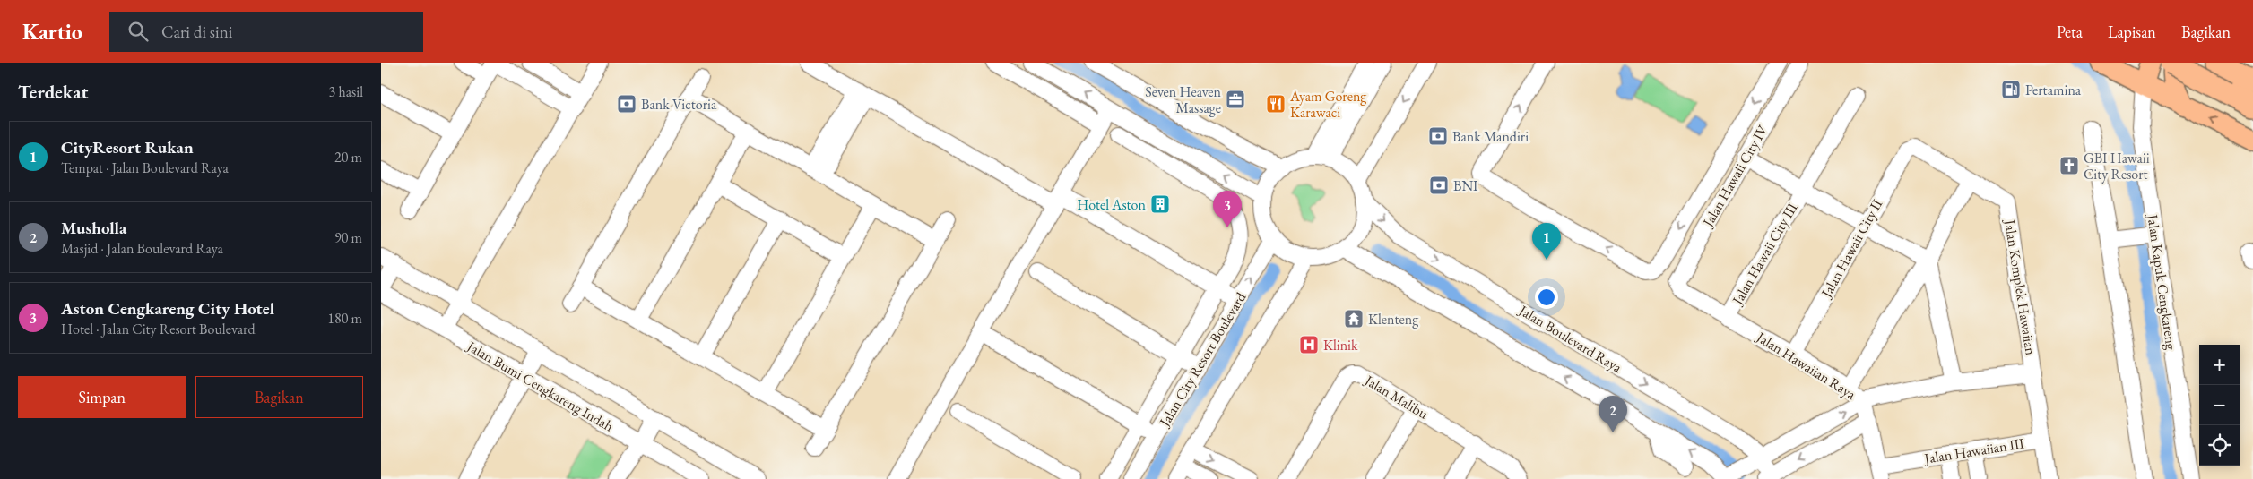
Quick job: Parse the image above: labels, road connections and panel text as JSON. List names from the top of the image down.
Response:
{
  "streets": {
    "street": [
      "Jalan Hawaii City IV",
      "Jalan Hawaii City II",
      "Jalan Hawaii City III",
      "Jalan Kapuk Cengkareng",
      "Jalan Komplek Hawaiian",
      "Jalan Boulevard Raya",
      "Jalan City Resort Boulevard",
      "Jalan Hawaiian Raya",
      "Jalan Bumi Cengkareng Indah",
      "Jalan Malibu",
      "Jalan Hawaiian III"
    ]
  },
  "crossings": [
    ["Jalan Hawaii City IV", "Jalan Hawaiian Raya"],
    ["Jalan Hawaii City II", "Jalan Komplek Hawaiian"],
    ["Jalan Hawaii City II", "Jalan Hawaiian Raya"],
    ["Jalan Hawaii City III", "Jalan Hawaiian Raya"],
    ["Jalan Komplek Hawaiian", "Jalan Hawaiian III"],
    ["Jalan Boulevard Raya", "Jalan City Resort Boulevard"],
    ["Jalan Hawaiian Raya", "Jalan Hawaiian III"]
  ],
  "places": {
    "fuel station": ["Pertamina"],
    "office": ["Seven Heaven Massage"],
    "bank": ["Bank Victoria", "Bank Mandiri", "BNI"],
    "restaurant": ["Ayam Goreng Karawaci"],
    "church": ["GBI Hawaii City Resort"],
    "building": ["Hotel Aston"],
    "temple": ["Klenteng"],
    "hospital": ["Klinik"]
  },
  "page": {
    "header": "Kartio",
    "search": "Cari di sini",
    "nav": ["Peta", "Lapisan", "Bagikan"],
    "heading": ["Terdekat", "3 hasil"],
    "list": [
      {
        "mark": "1",
        "name": "CityResort Rukan",
        "note": "Tempat · Jalan Boulevard Raya",
        "value": "20 m"
      },
      {
        "mark": "2",
        "name": "Musholla",
        "note": "Masjid · Jalan Boulevard Raya",
        "value": "90 m"
      },
      {
        "mark": "3",
        "name": "Aston Cengkareng City Hotel",
        "note": "Hotel · Jalan City Resort Boulevard",
        "value": "180 m"
      }
    ],
    "pins": ["3", "1", "2"],
    "map_buttons": ["+", "−"],
    "buttons": ["Simpan", "Bagikan"]
  }
}
